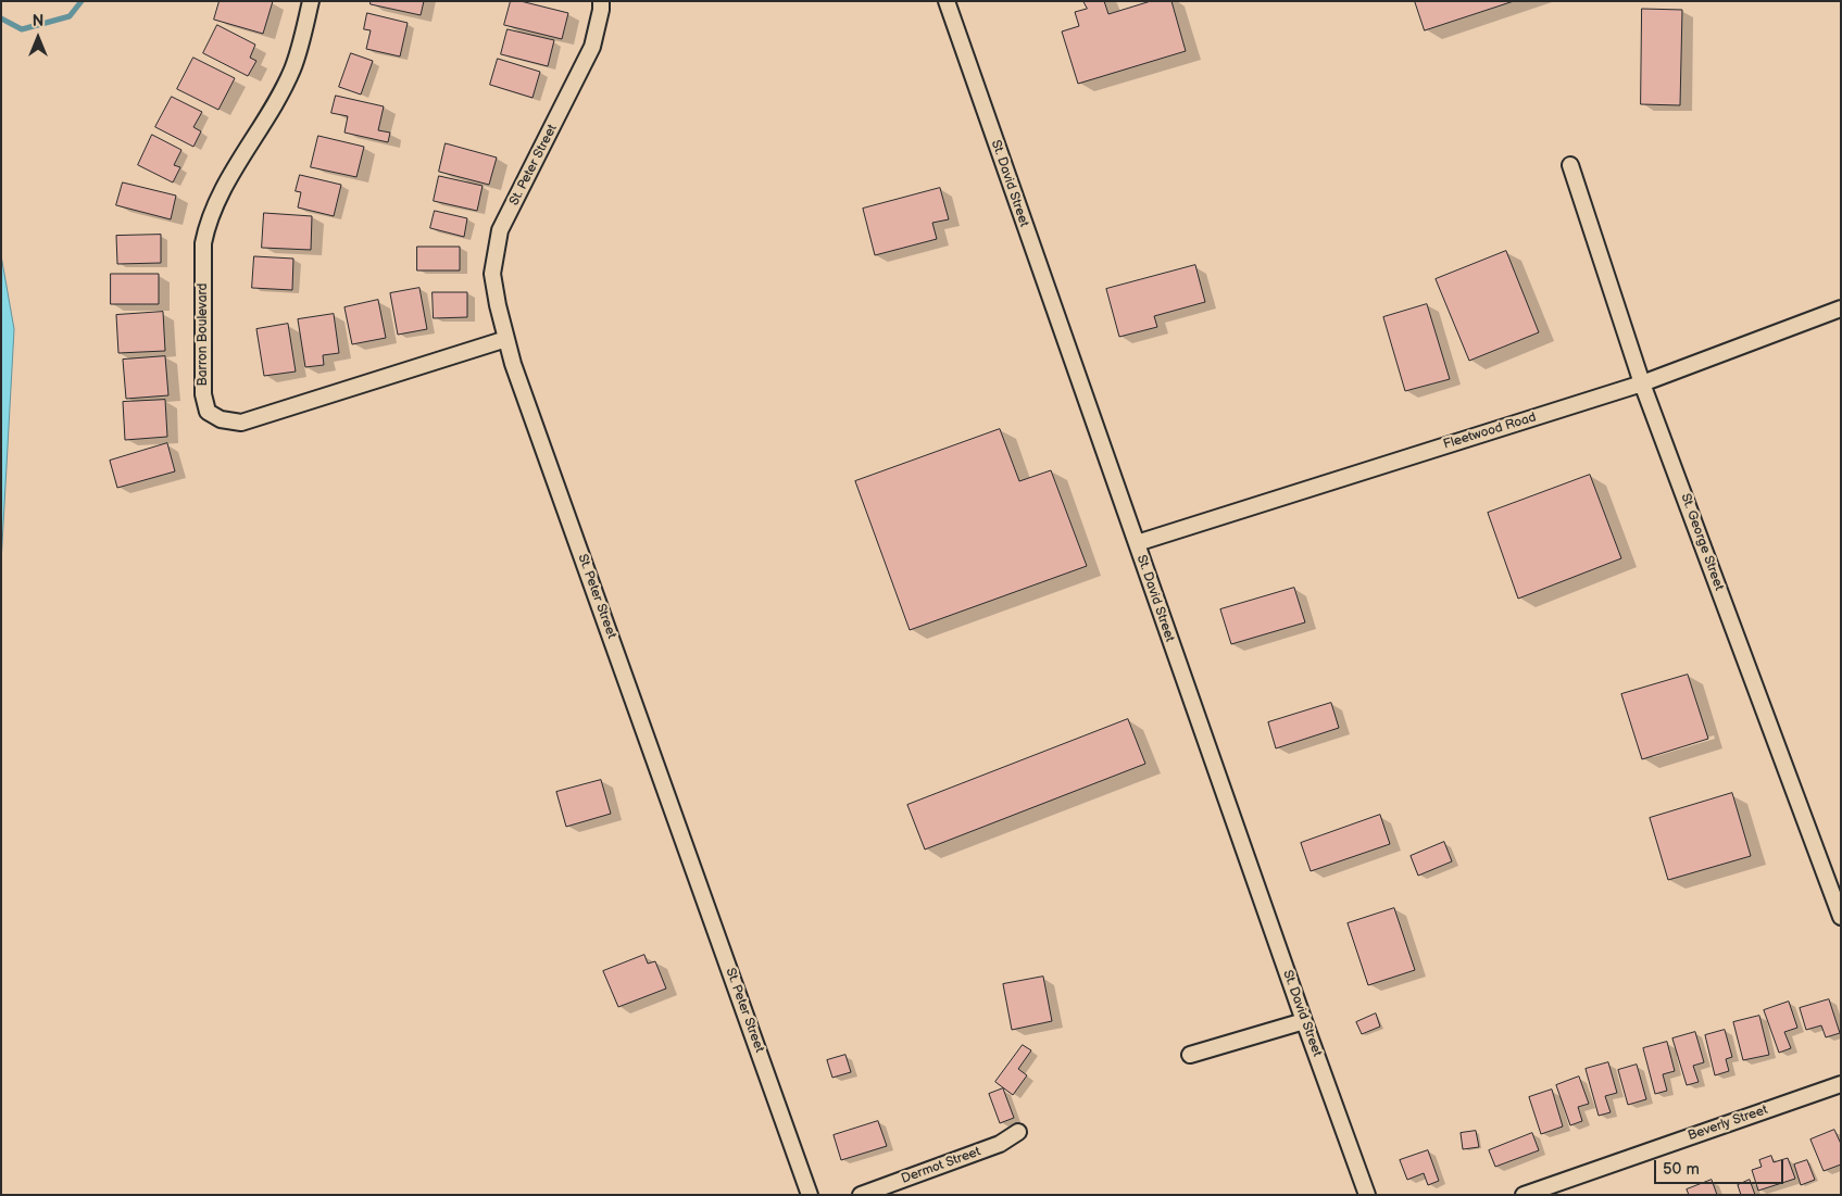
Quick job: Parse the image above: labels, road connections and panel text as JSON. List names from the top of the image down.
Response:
{
  "streets": {
    "street": [
      "St. Peter Street",
      "St. David Street",
      "Barron Boulevard",
      "Fleetwood Road",
      "St. George Street",
      "Beverly Street",
      "Dermot Street"
    ]
  },
  "crossings": [
    ["St. Peter Street", "Barron Boulevard"],
    ["St. David Street", "Fleetwood Road"],
    ["Fleetwood Road", "St. George Street"]
  ],
  "scale_bar": "50 m",
  "north": "top"
}
